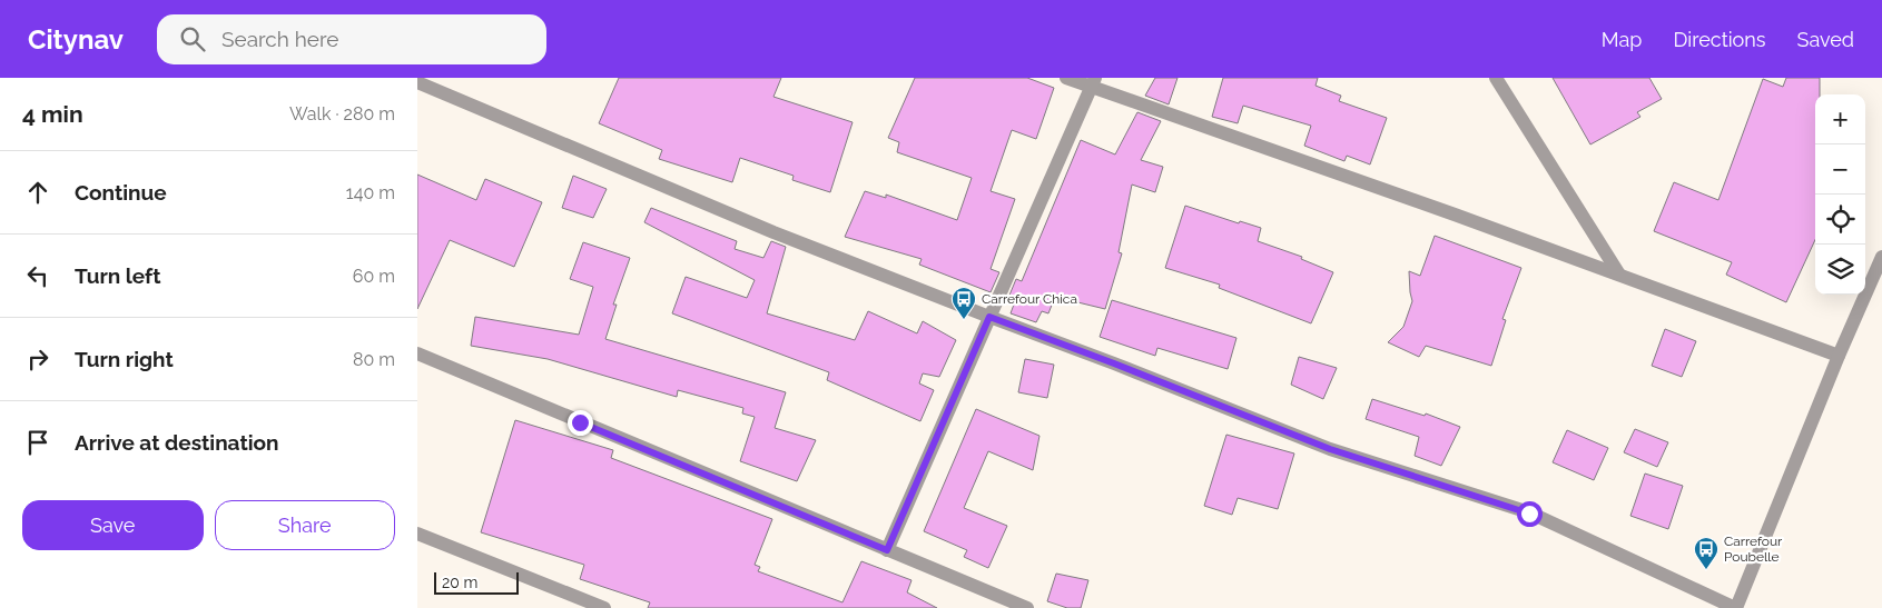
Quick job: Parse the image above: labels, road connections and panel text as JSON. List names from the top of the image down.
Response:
{
  "places": {
    "bus stop": ["Carrefour Chica", "Carrefour Poubelle"]
  },
  "scale_bar": "20 m",
  "page": {
    "header": "Citynav",
    "search": "Search here",
    "nav": ["Map", "Directions", "Saved"],
    "heading": ["4 min", "Walk · 280 m"],
    "map_buttons": ["+", "−"],
    "list": [
      ["Continue", "140 m"],
      ["Turn left", "60 m"],
      ["Turn right", "80 m"],
      "Arrive at destination"
    ],
    "buttons": ["Save", "Share"],
    "scale": "20 m"
  }
}
